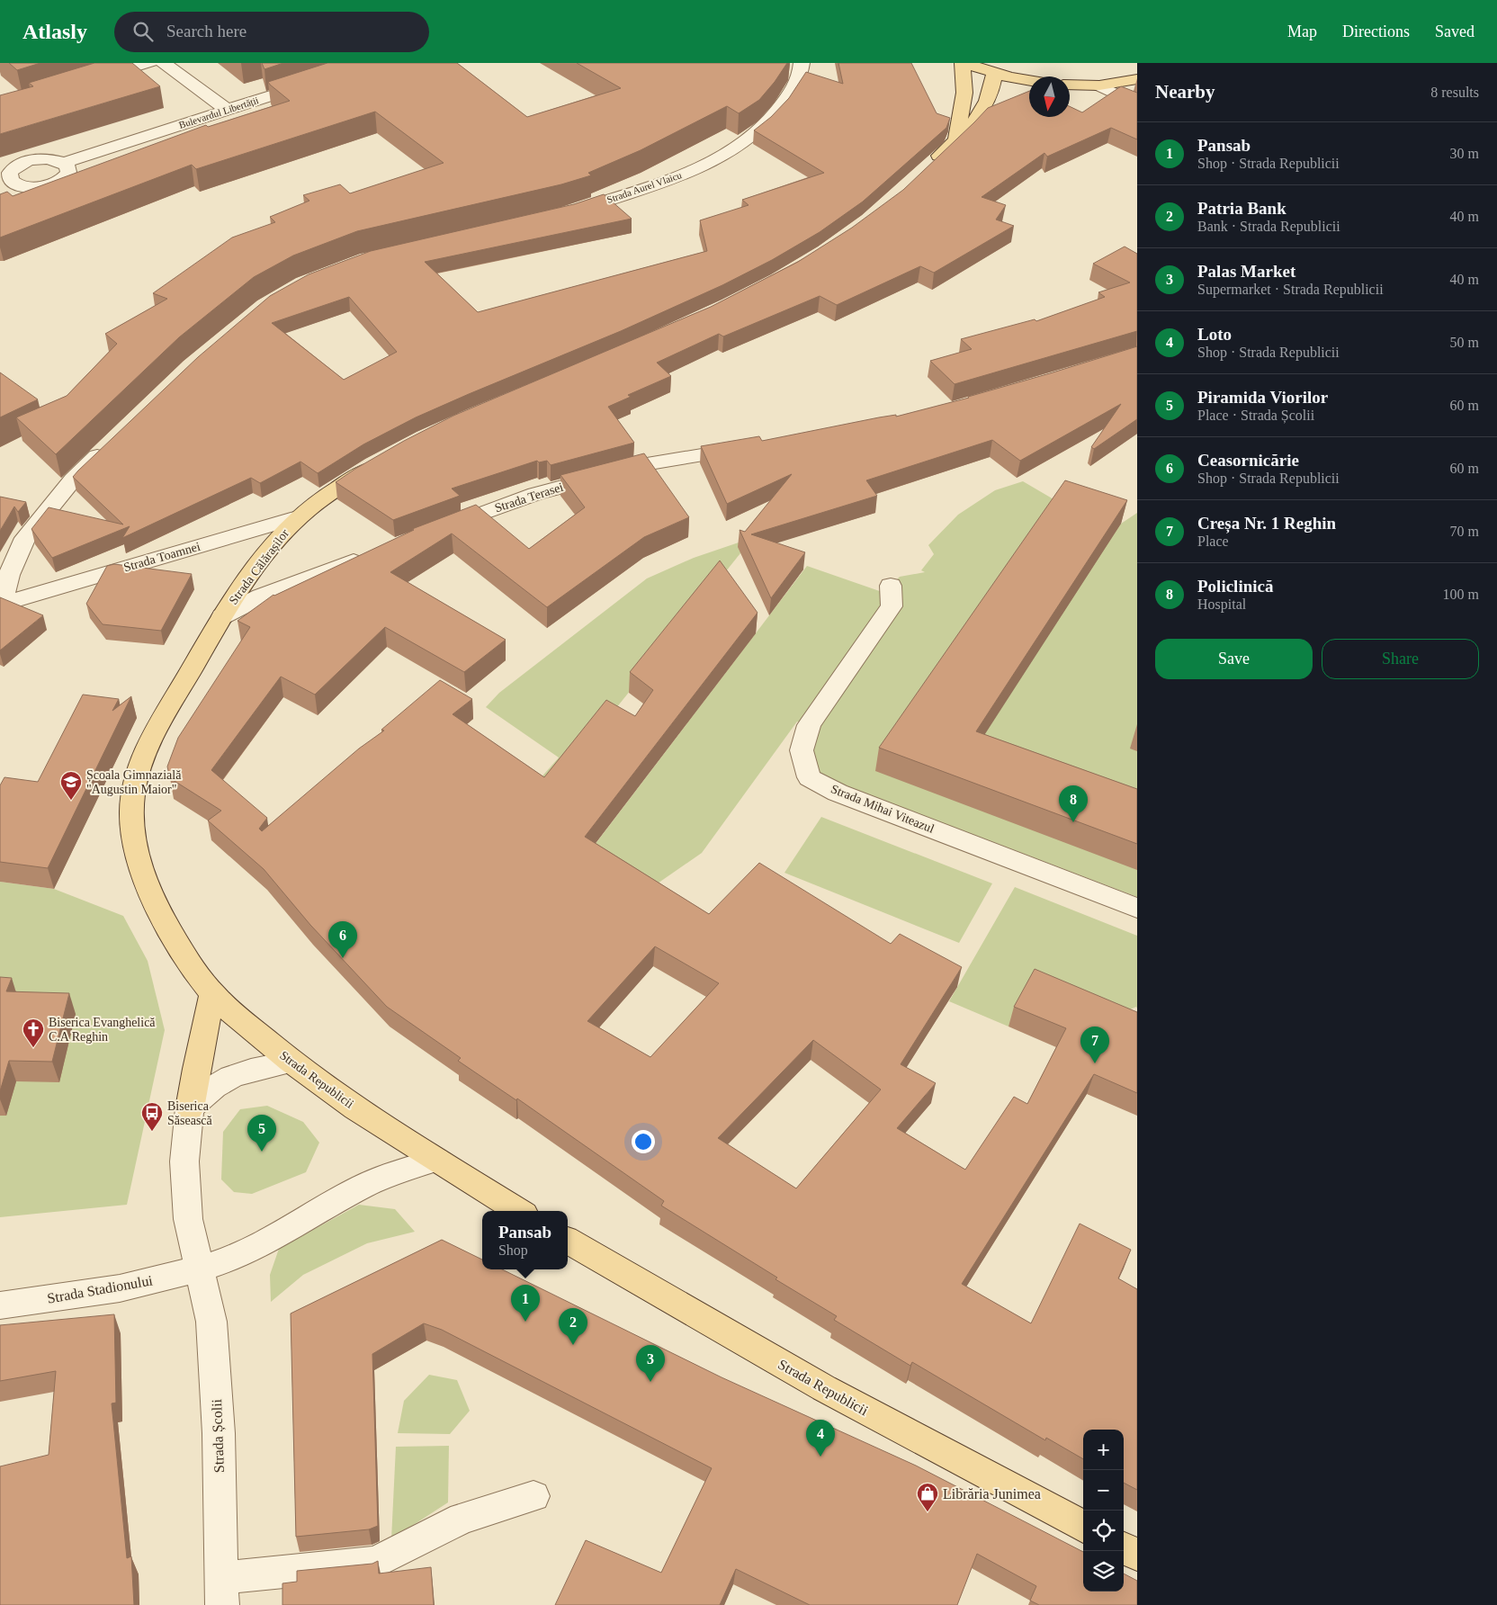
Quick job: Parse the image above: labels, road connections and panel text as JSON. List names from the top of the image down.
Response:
{
  "streets": {
    "main road": ["Strada Călărașilor", "Strada Republicii"],
    "street": [
      "Bulevardul Libertății",
      "Strada Aurel Vlaicu",
      "Strada Terasei",
      "Strada Toamnei",
      "Strada Mihai Viteazul",
      "Strada Stadionului",
      "Strada Școlii"
    ]
  },
  "crossings": [
    ["Strada Toamnei", "Strada Călărașilor"],
    ["Strada Călărașilor", "Strada Republicii"],
    ["Strada Stadionului", "Strada Școlii"]
  ],
  "places": {
    "school or university": ["Școala Gimnazială \"Augustin Maior\""],
    "church": ["Biserica Evanghelică C.A Reghin"],
    "bus stop": ["Biserica Săsească"],
    "shop": ["Librăria Junimea"]
  },
  "north": "bottom",
  "page": {
    "header": "Atlasly",
    "search": "Search here",
    "nav": ["Map", "Directions", "Saved"],
    "heading": ["Nearby", "8 results"],
    "list": [
      {
        "mark": "1",
        "name": "Pansab",
        "note": "Shop · Strada Republicii",
        "value": "30 m"
      },
      {
        "mark": "2",
        "name": "Patria Bank",
        "note": "Bank · Strada Republicii",
        "value": "40 m"
      },
      {
        "mark": "3",
        "name": "Palas Market",
        "note": "Supermarket · Strada Republicii",
        "value": "40 m"
      },
      {
        "mark": "4",
        "name": "Loto",
        "note": "Shop · Strada Republicii",
        "value": "50 m"
      },
      {
        "mark": "5",
        "name": "Piramida Viorilor",
        "note": "Place · Strada Școlii",
        "value": "60 m"
      },
      {
        "mark": "6",
        "name": "Ceasornicărie",
        "note": "Shop · Strada Republicii",
        "value": "60 m"
      },
      {
        "mark": "7",
        "name": "Creșa Nr. 1 Reghin",
        "note": "Place",
        "value": "70 m"
      },
      {
        "mark": "8",
        "name": "Policlinică",
        "note": "Hospital",
        "value": "100 m"
      }
    ],
    "buttons": ["Save", "Share"],
    "pins": [
      "8",
      "6",
      "7",
      "5",
      "1",
      "2",
      "3",
      "4"
    ],
    "popup": ["Pansab", "Shop"],
    "map_buttons": ["+", "−"]
  }
}
